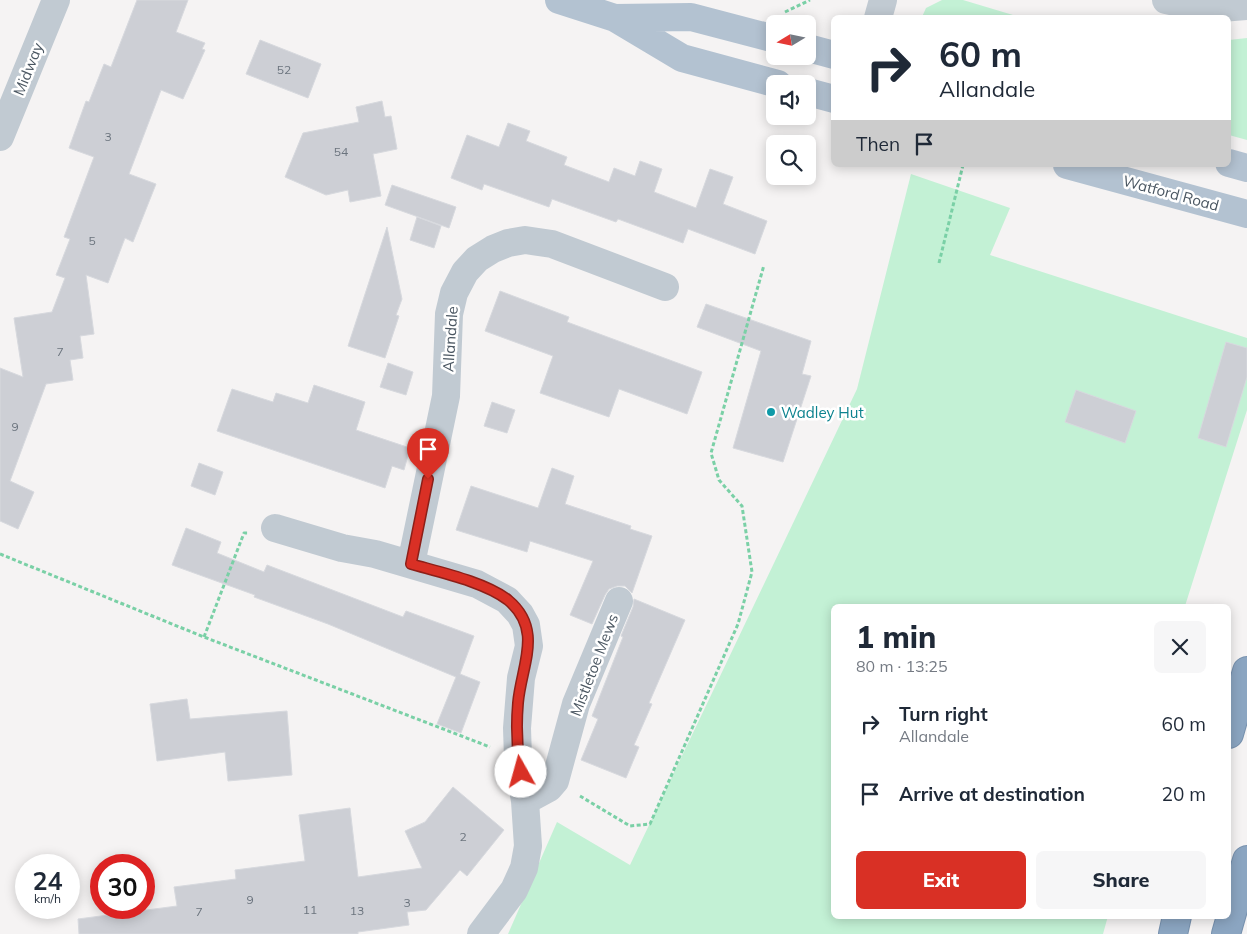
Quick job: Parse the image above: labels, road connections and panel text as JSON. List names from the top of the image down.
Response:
{
  "streets": {
    "main road": ["Watford Road"],
    "street": ["Midway", "Allandale", "Mistletoe Mews"]
  },
  "places": ["Wadley Hut"],
  "house_numbers": [
    "52",
    "3",
    "54",
    "5",
    "7",
    "9",
    "2",
    "9",
    "3",
    "11",
    "13",
    "7"
  ],
  "north": "left",
  "page": {
    "turn": ["60 m", "Allandale"],
    "then": "Then",
    "heading": ["1 min", "80 m · 13:25"],
    "list": [
      {
        "name": "Turn right",
        "note": "Allandale",
        "value": "60 m"
      },
      {
        "name": "Arrive at destination",
        "value": "20 m"
      }
    ],
    "buttons": ["Exit", "Share"],
    "speed": "24 km/h",
    "limit": "30"
  }
}
